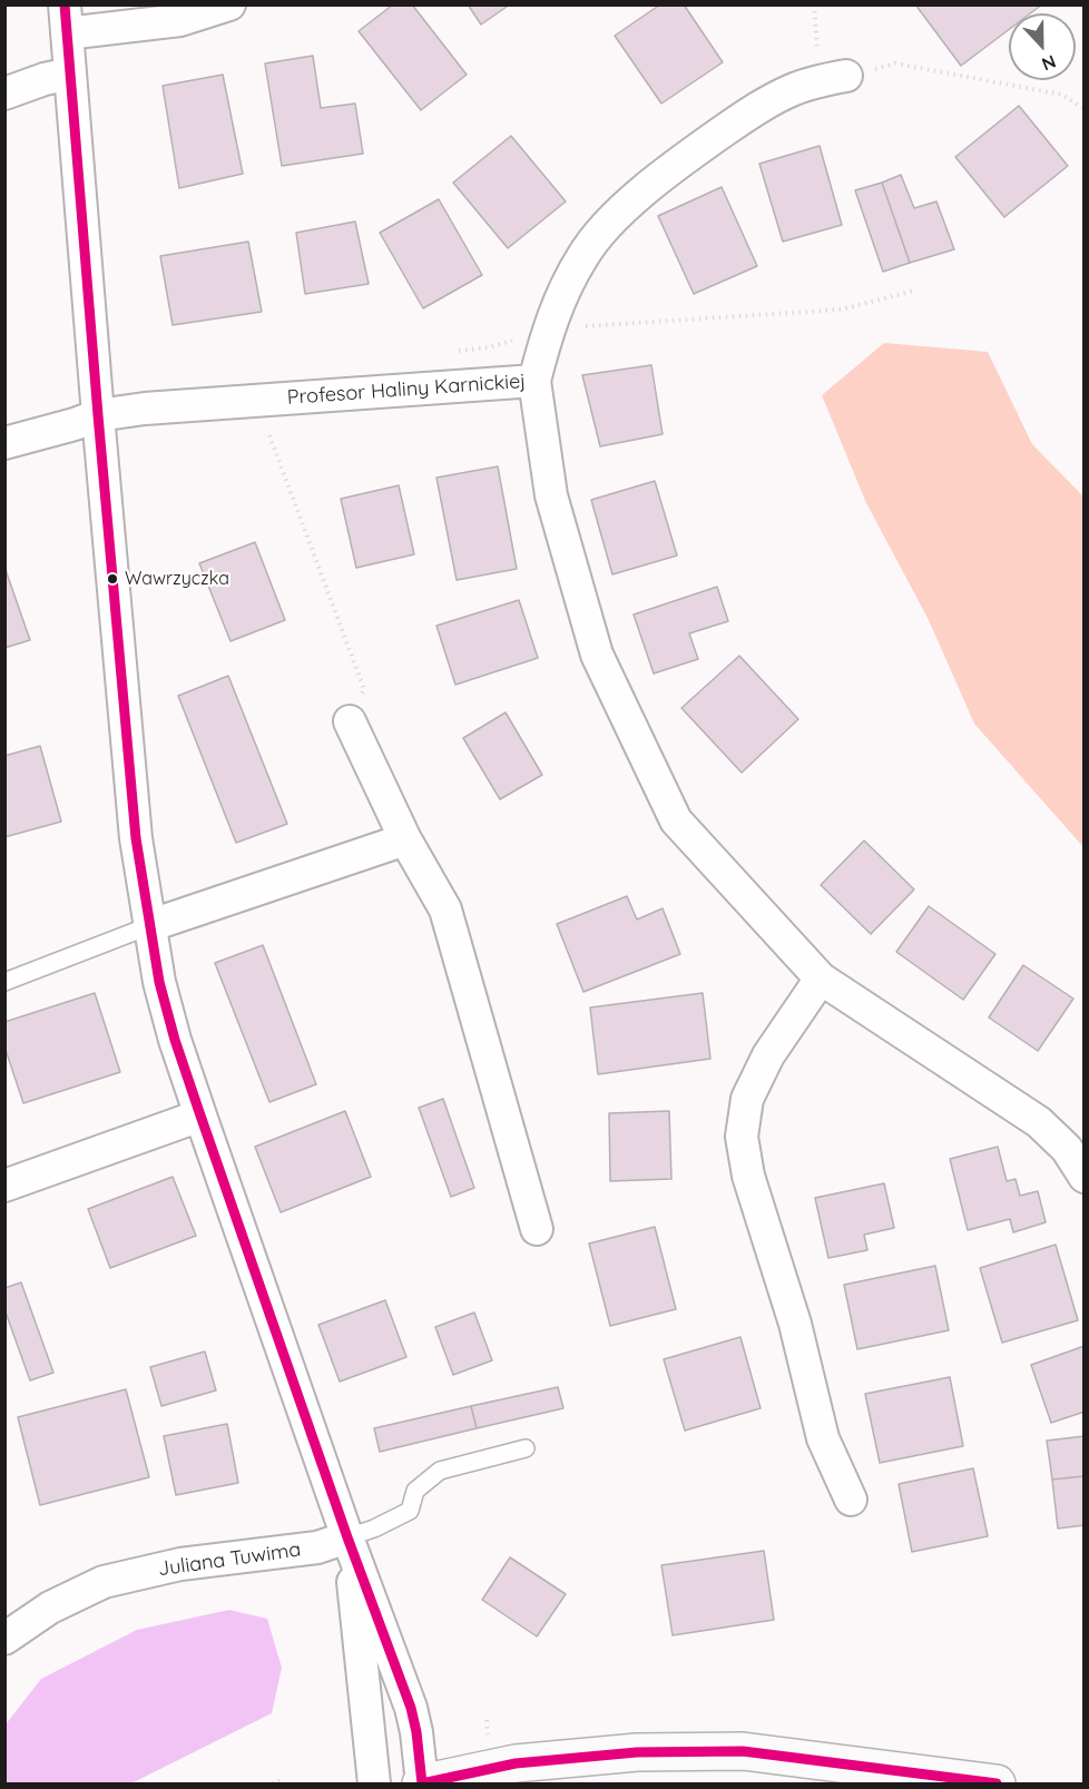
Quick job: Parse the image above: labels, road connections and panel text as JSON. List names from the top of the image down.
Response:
{
  "streets": {
    "street": ["Profesor Haliny Karnickiej", "Juliana Tuwima"]
  },
  "places": ["Wawrzyczka"],
  "north": "bottom"
}
